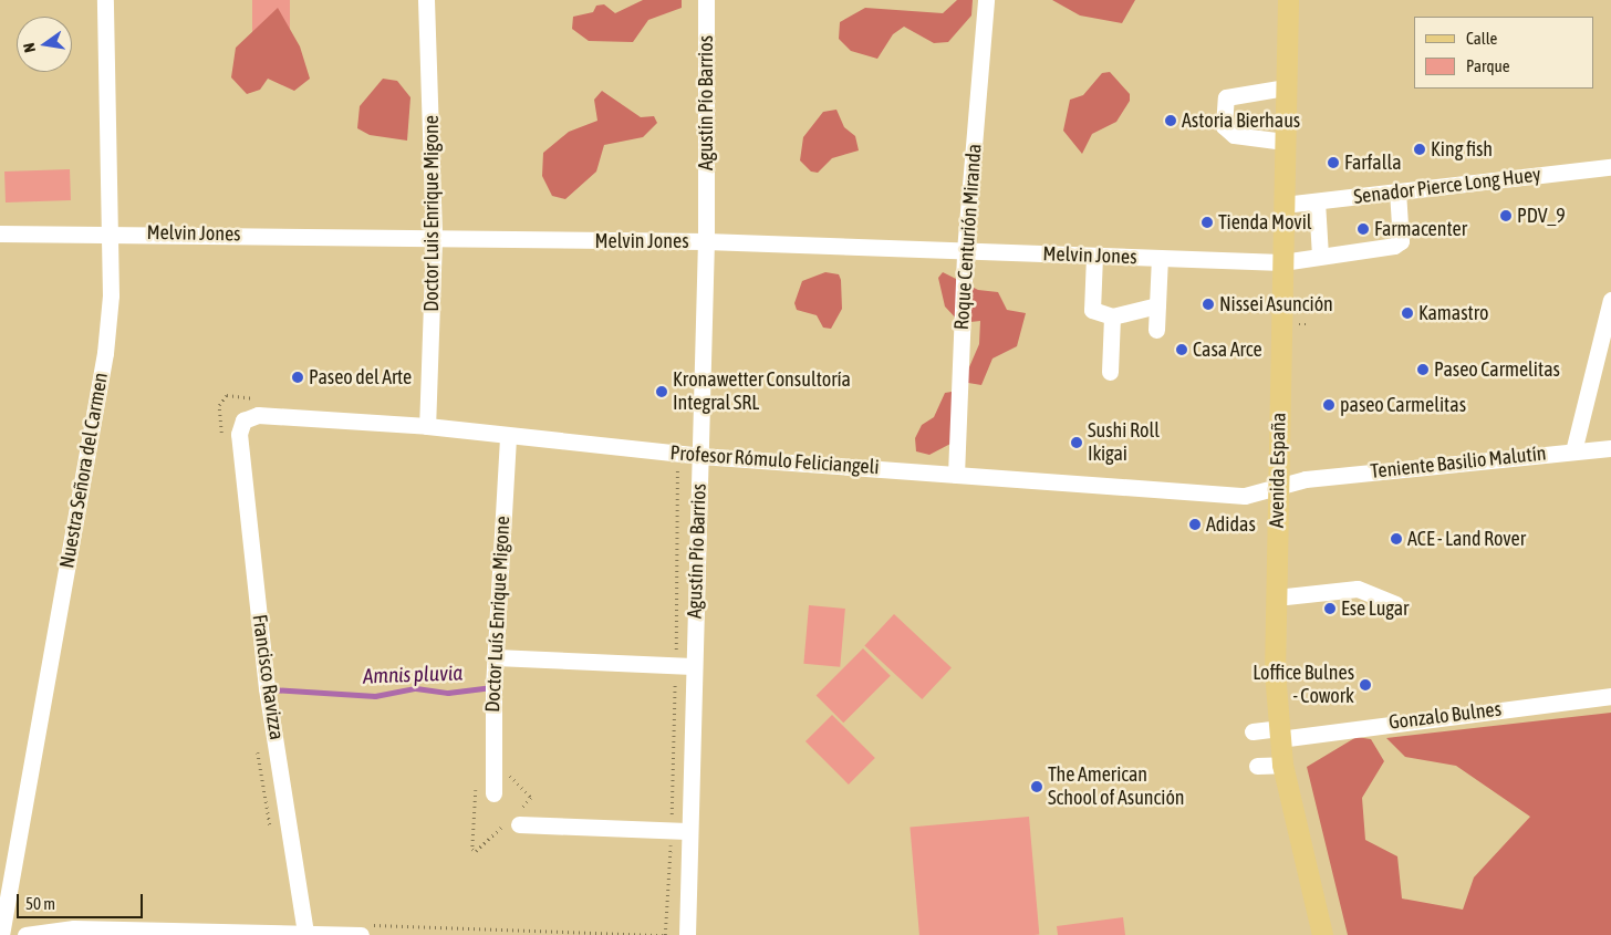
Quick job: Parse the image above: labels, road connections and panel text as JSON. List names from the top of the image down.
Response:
{
  "streets": {
    "main road": ["Avenida España"],
    "street": [
      "Agustín Pío Barrios",
      "Senador Pierce Long Huey",
      "Doctor Luis Enrique Migone",
      "Melvin Jones",
      "Roque Centurión Miranda",
      "Profesor Rómulo Feliciangeli",
      "Teniente Basilio Malutín",
      "Nuestra Señora del Carmen",
      "Doctor Luís Enrique Migone",
      "Francisco Ravizza",
      "Gonzalo Bulnes"
    ]
  },
  "crossings": [
    ["Agustín Pío Barrios", "Melvin Jones"],
    ["Agustín Pío Barrios", "Profesor Rómulo Feliciangeli"],
    ["Senador Pierce Long Huey", "Melvin Jones"],
    ["Senador Pierce Long Huey", "Avenida España"],
    ["Doctor Luis Enrique Migone", "Melvin Jones"],
    ["Doctor Luis Enrique Migone", "Profesor Rómulo Feliciangeli"],
    ["Melvin Jones", "Roque Centurión Miranda"],
    ["Melvin Jones", "Nuestra Señora del Carmen"],
    ["Melvin Jones", "Avenida España"],
    ["Roque Centurión Miranda", "Profesor Rómulo Feliciangeli"],
    ["Profesor Rómulo Feliciangeli", "Teniente Basilio Malutín"],
    ["Profesor Rómulo Feliciangeli", "Avenida España"],
    ["Profesor Rómulo Feliciangeli", "Doctor Luís Enrique Migone"],
    ["Profesor Rómulo Feliciangeli", "Francisco Ravizza"],
    ["Avenida España", "Gonzalo Bulnes"]
  ],
  "water": ["Amnis pluvia"],
  "places": [
    "Astoria Bierhaus",
    "King fish",
    "Farfalla",
    "PDV_9",
    "Tienda Movil",
    "Farmacenter",
    "Nissei Asunción",
    "Kamastro",
    "Casa Arce",
    "Paseo Carmelitas",
    "Paseo del Arte",
    "Kronawetter Consultoría Integral SRL",
    "paseo Carmelitas",
    "Sushi Roll Ikigai",
    "Adidas",
    "ACE - Land Rover",
    "Ese Lugar",
    "Loffice Bulnes - Cowork",
    "The American School of Asunción"
  ],
  "legend": ["Calle", "Parque"],
  "scale_bar": "50 m",
  "north": "left"
}
